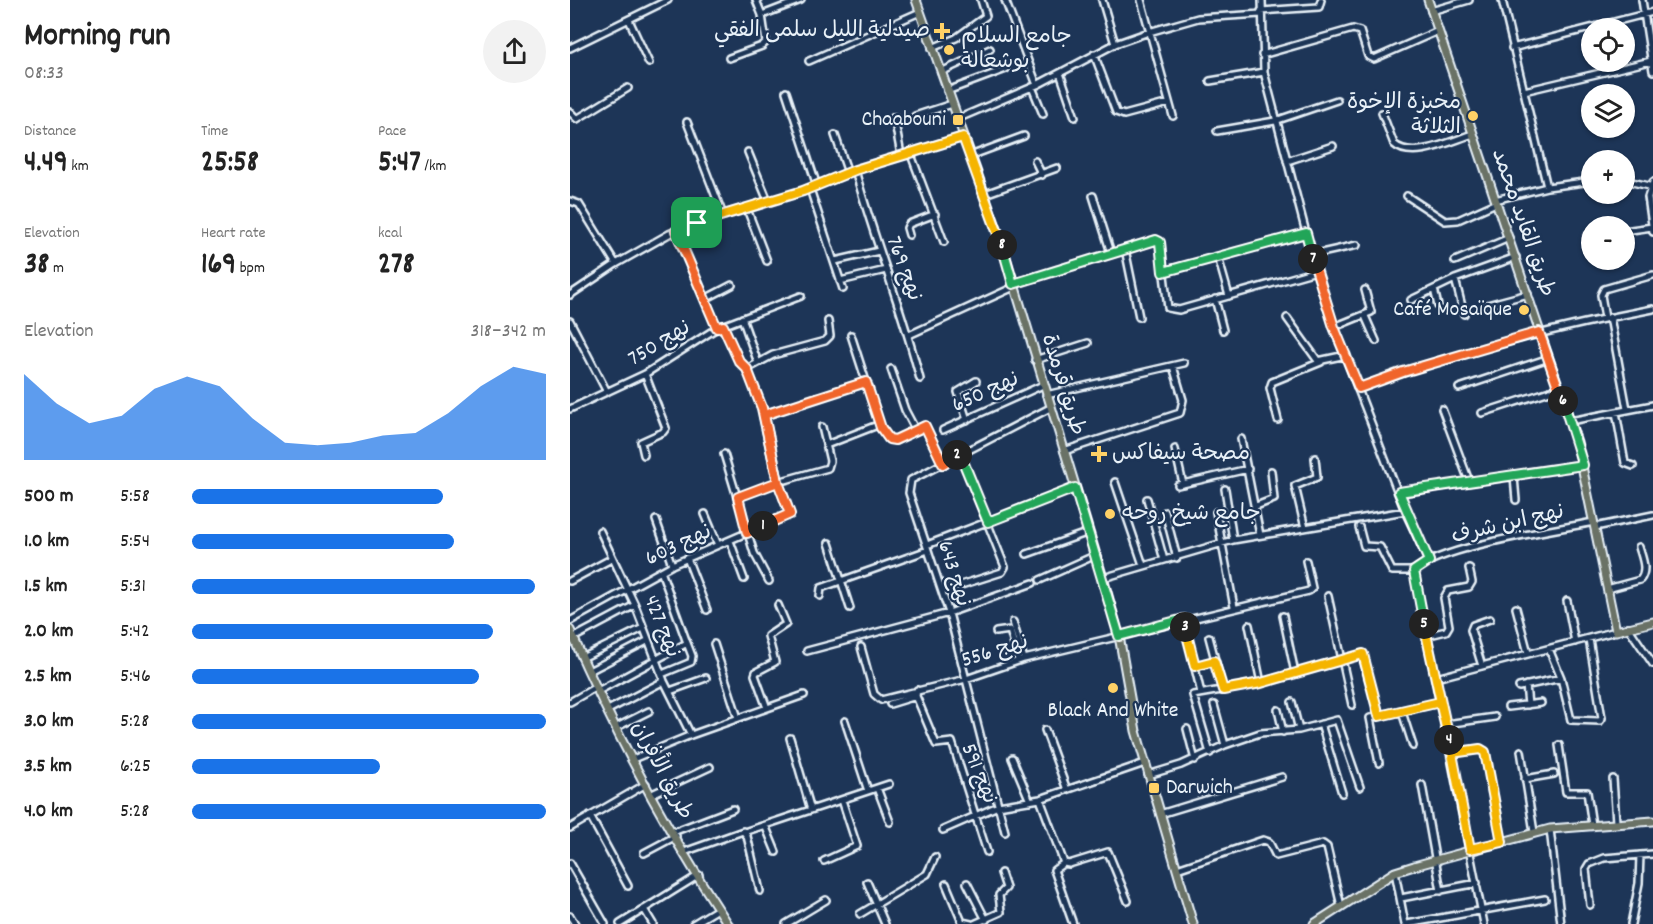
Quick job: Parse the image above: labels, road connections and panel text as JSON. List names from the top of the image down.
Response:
{
  "streets": {
    "main road": ["طريق القايد محمد", "طريق قرمدة", "طريق الأفران"],
    "street": [
      "نهج 769",
      "نهج 750",
      "نهج 650",
      "نهج ابن شرف",
      "نهج 603",
      "نهج 643",
      "نهج 427",
      "نهج 556",
      "نهج 591"
    ]
  },
  "crossings": [
    ["طريق القايد محمد", "نهج ابن شرف"],
    ["نهج 750", "نهج 603"],
    ["طريق قرمدة", "نهج 650"],
    ["طريق قرمدة", "نهج 556"],
    ["نهج 603", "نهج 427"],
    ["نهج 643", "نهج 556"],
    ["نهج 556", "نهج 591"]
  ],
  "places": {
    "health": ["صيدلية الليل سلمى الفقي", "مصحة سيفاكس"],
    "other": [
      "جامع السلام بوشعالة",
      "مخبزة الإخوة الثلاثة",
      "Café Mosaïque",
      "جامع شيخ روحه",
      "Black And White"
    ],
    "transit": ["Chaabouni", "Darwich"]
  },
  "page": {
    "heading": ["Morning run", "08:33"],
    "map_buttons": ["+", "−"],
    "stats": [
      ["Distance", "4.49 km"],
      ["Time", "25:58"],
      ["Pace", "5:47 /km"],
      ["Elevation", "38 m"],
      ["Heart rate", "169 bpm"],
      ["kcal", "278"]
    ],
    "pins": [
      "8",
      "7",
      "6",
      "2",
      "1",
      "5",
      "3",
      "4"
    ],
    "chart": ["Elevation", "318–342 m"],
    "list": [
      {
        "name": "500 m",
        "note": "5:58"
      },
      {
        "name": "1.0 km",
        "note": "5:54"
      },
      {
        "name": "1.5 km",
        "note": "5:31"
      },
      {
        "name": "2.0 km",
        "note": "5:42"
      },
      {
        "name": "2.5 km",
        "note": "5:46"
      },
      {
        "name": "3.0 km",
        "note": "5:28"
      },
      {
        "name": "3.5 km",
        "note": "6:25"
      },
      {
        "name": "4.0 km",
        "note": "5:28"
      }
    ]
  }
}
